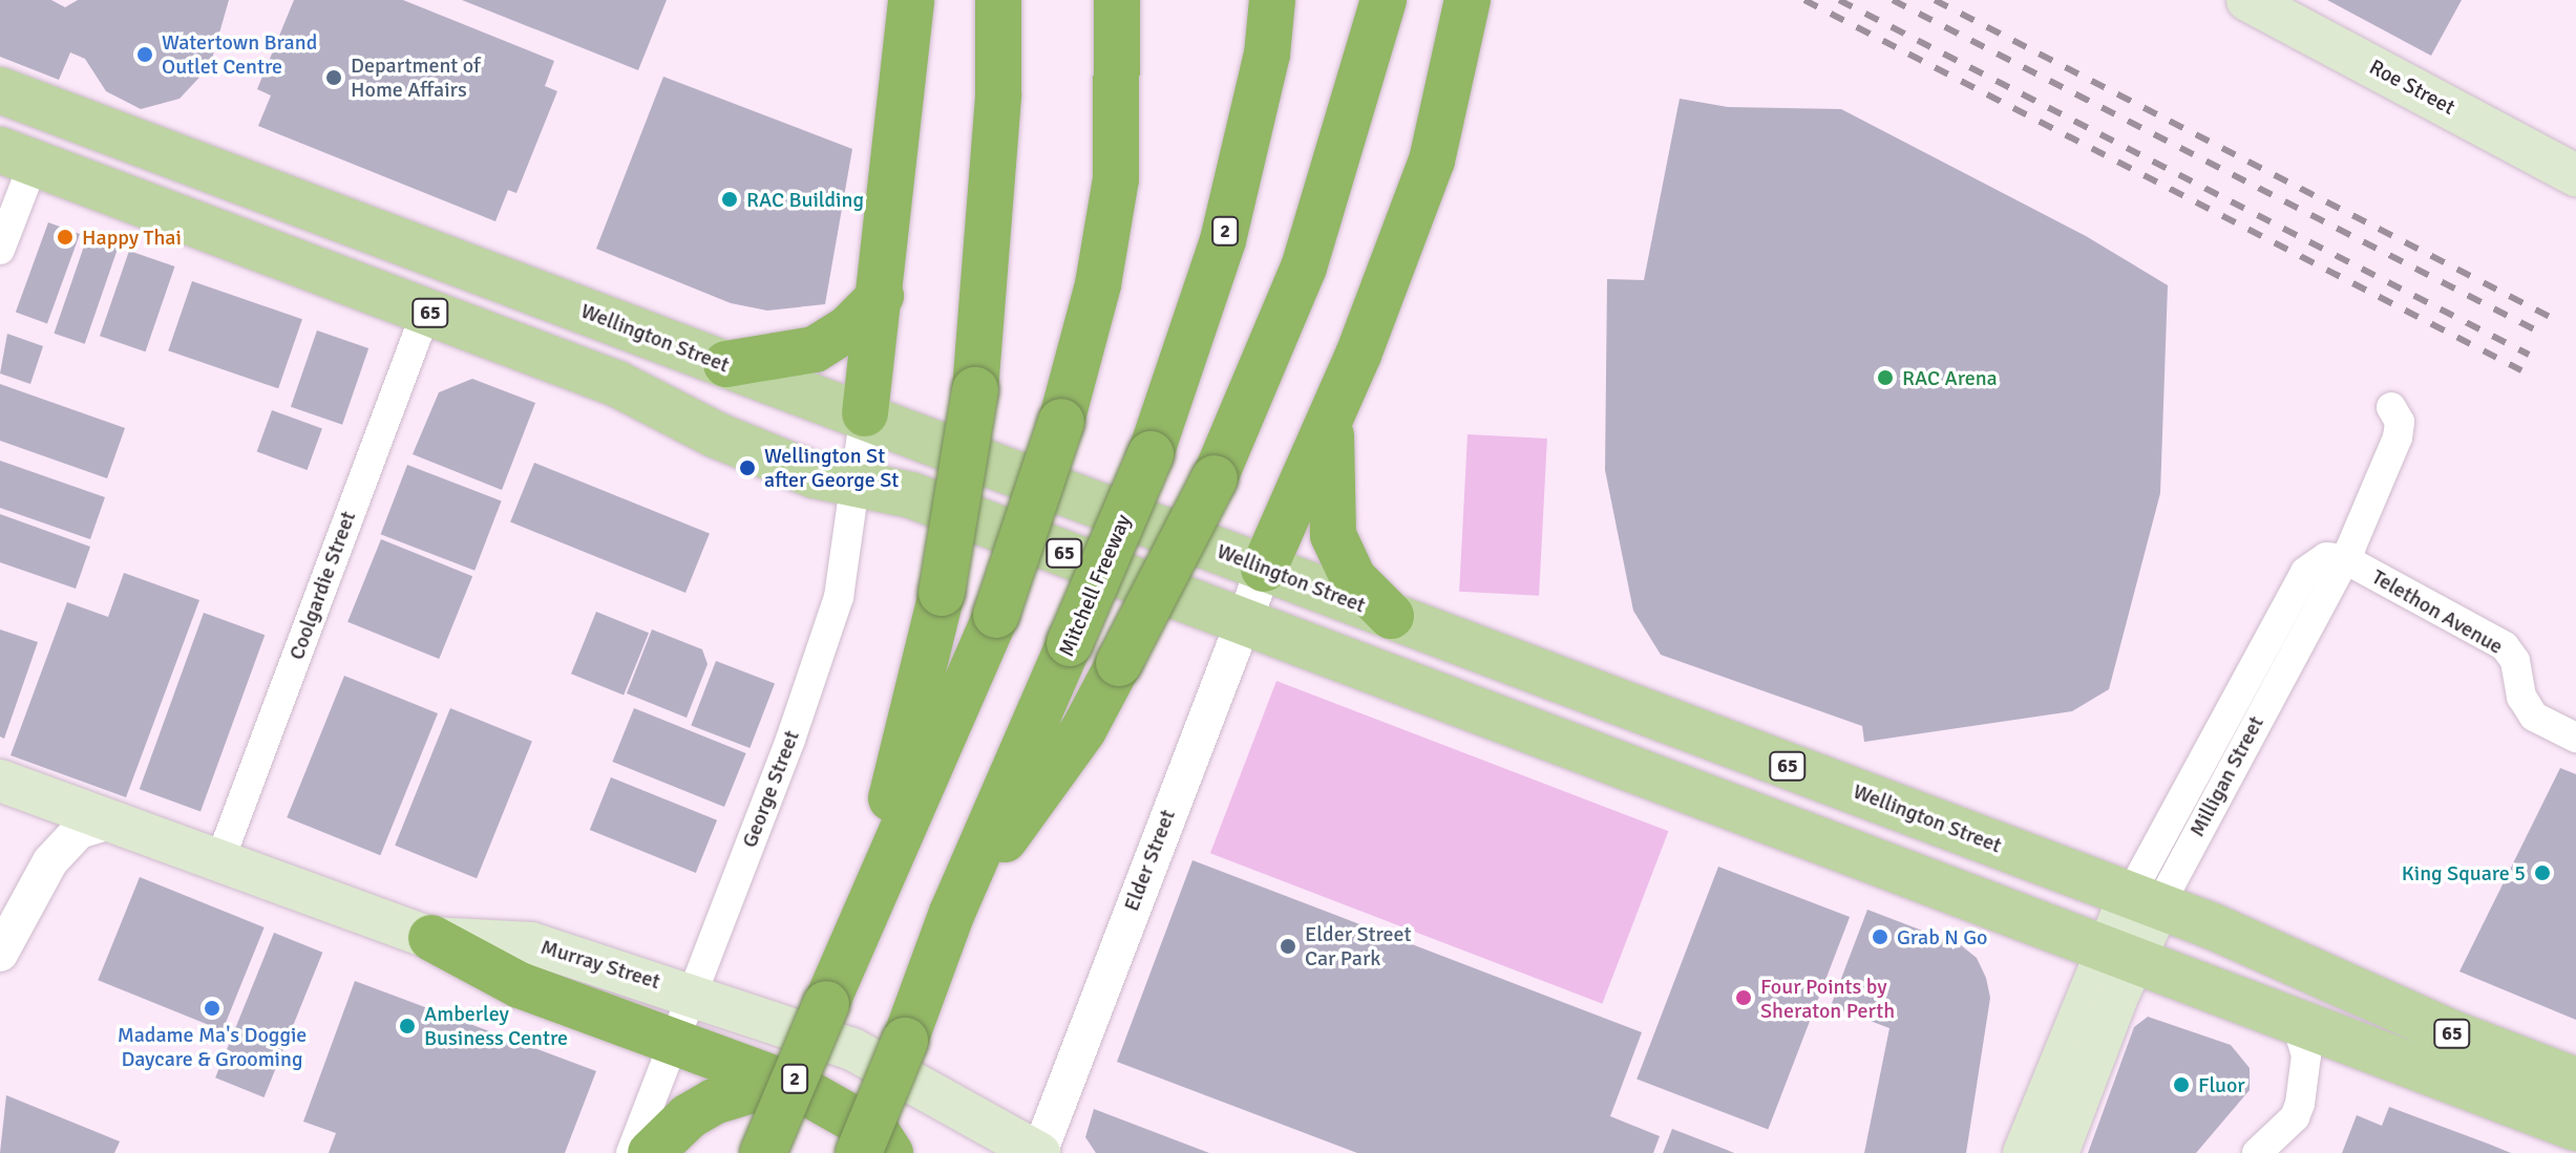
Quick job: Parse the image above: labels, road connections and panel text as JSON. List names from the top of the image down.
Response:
{
  "streets": {
    "highway": ["2", "Mitchell Freeway"],
    "main road": [
      "Roe Street",
      "65",
      "Wellington Street",
      "Milligan Street",
      "Murray Street"
    ],
    "street": [
      "Coolgardie Street",
      "Telethon Avenue",
      "George Street",
      "Elder Street"
    ]
  },
  "crossings": [
    ["2", "Mitchell Freeway"],
    ["65", "Coolgardie Street"],
    ["65", "Milligan Street"],
    ["65", "George Street"],
    ["65", "Elder Street"],
    ["Wellington Street", "Milligan Street"],
    ["Wellington Street", "George Street"],
    ["Wellington Street", "Elder Street"],
    ["Coolgardie Street", "Murray Street"],
    ["Telethon Avenue", "Milligan Street"],
    ["George Street", "Murray Street"],
    ["Elder Street", "Murray Street"]
  ],
  "places": [
    "Watertown Brand Outlet Centre",
    "Department of Home Affairs",
    "RAC Building",
    "Happy Thai",
    "RAC Arena",
    "Wellington St after George St",
    "King Square 5",
    "Grab N Go",
    "Elder Street Car Park",
    "Four Points by Sheraton Perth",
    "Madame Ma's Doggie Daycare & Grooming",
    "Amberley Business Centre",
    "Fluor"
  ]
}
